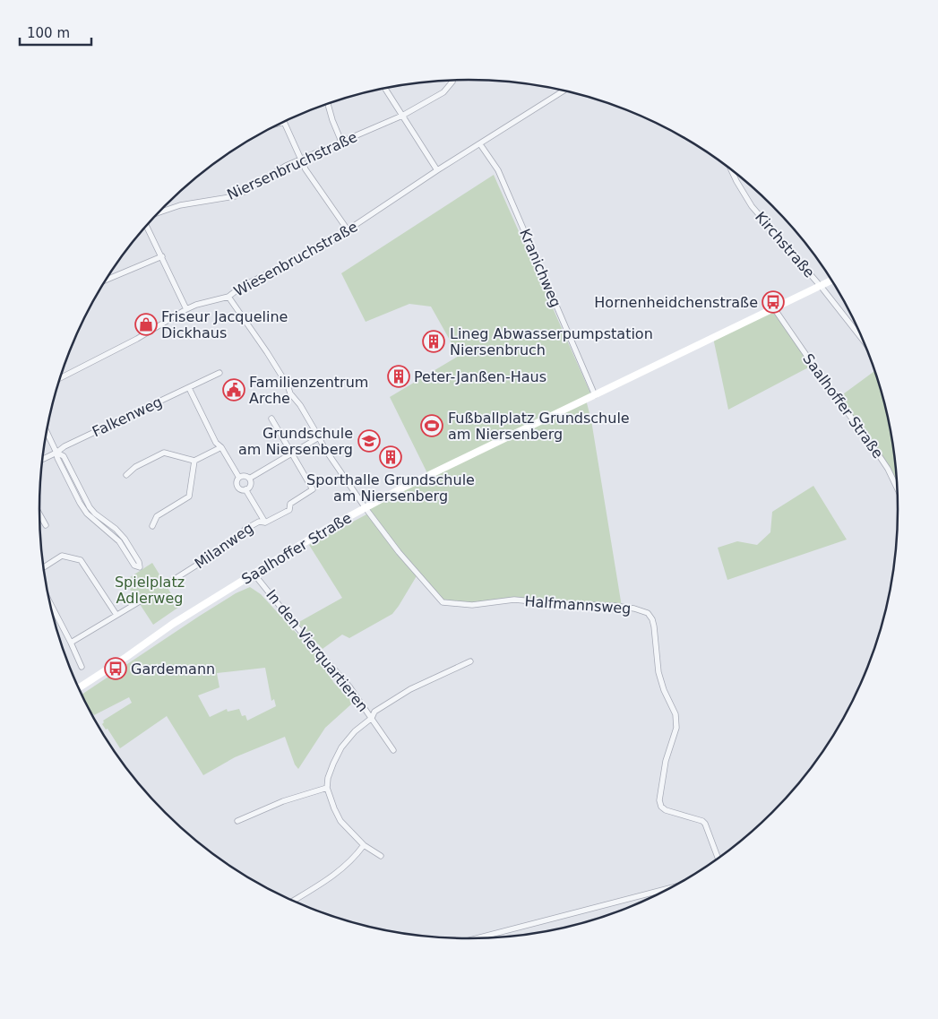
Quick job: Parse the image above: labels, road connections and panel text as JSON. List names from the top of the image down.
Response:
{
  "streets": {
    "main road": ["Saalhoffer Straße"],
    "street": [
      "Niersenbruchstraße",
      "Kirchstraße",
      "Wiesenbruchstraße",
      "Kranichweg",
      "Falkenweg",
      "Milanweg",
      "Halfmannsweg",
      "In den Vierquartieren"
    ]
  },
  "crossings": [
    ["Kirchstraße", "Saalhoffer Straße"],
    ["Wiesenbruchstraße", "Kranichweg"],
    ["Kranichweg", "Saalhoffer Straße"],
    ["Saalhoffer Straße", "Halfmannsweg"],
    ["Saalhoffer Straße", "In den Vierquartieren"]
  ],
  "parks": ["Spielplatz Adlerweg"],
  "places": {
    "bus stop": ["Hornenheidchenstraße", "Gardemann"],
    "shop": ["Friseur Jacqueline Dickhaus"],
    "building": ["Lineg Abwasserpumpstation Niersenbruch", "Peter-Janßen-Haus", "Sporthalle Grundschule am Niersenberg"],
    "public building": ["Familienzentrum Arche"],
    "sports": ["Fußballplatz Grundschule am Niersenberg"],
    "school or university": ["Grundschule am Niersenberg"]
  },
  "scale_bar": "100 m"
}
